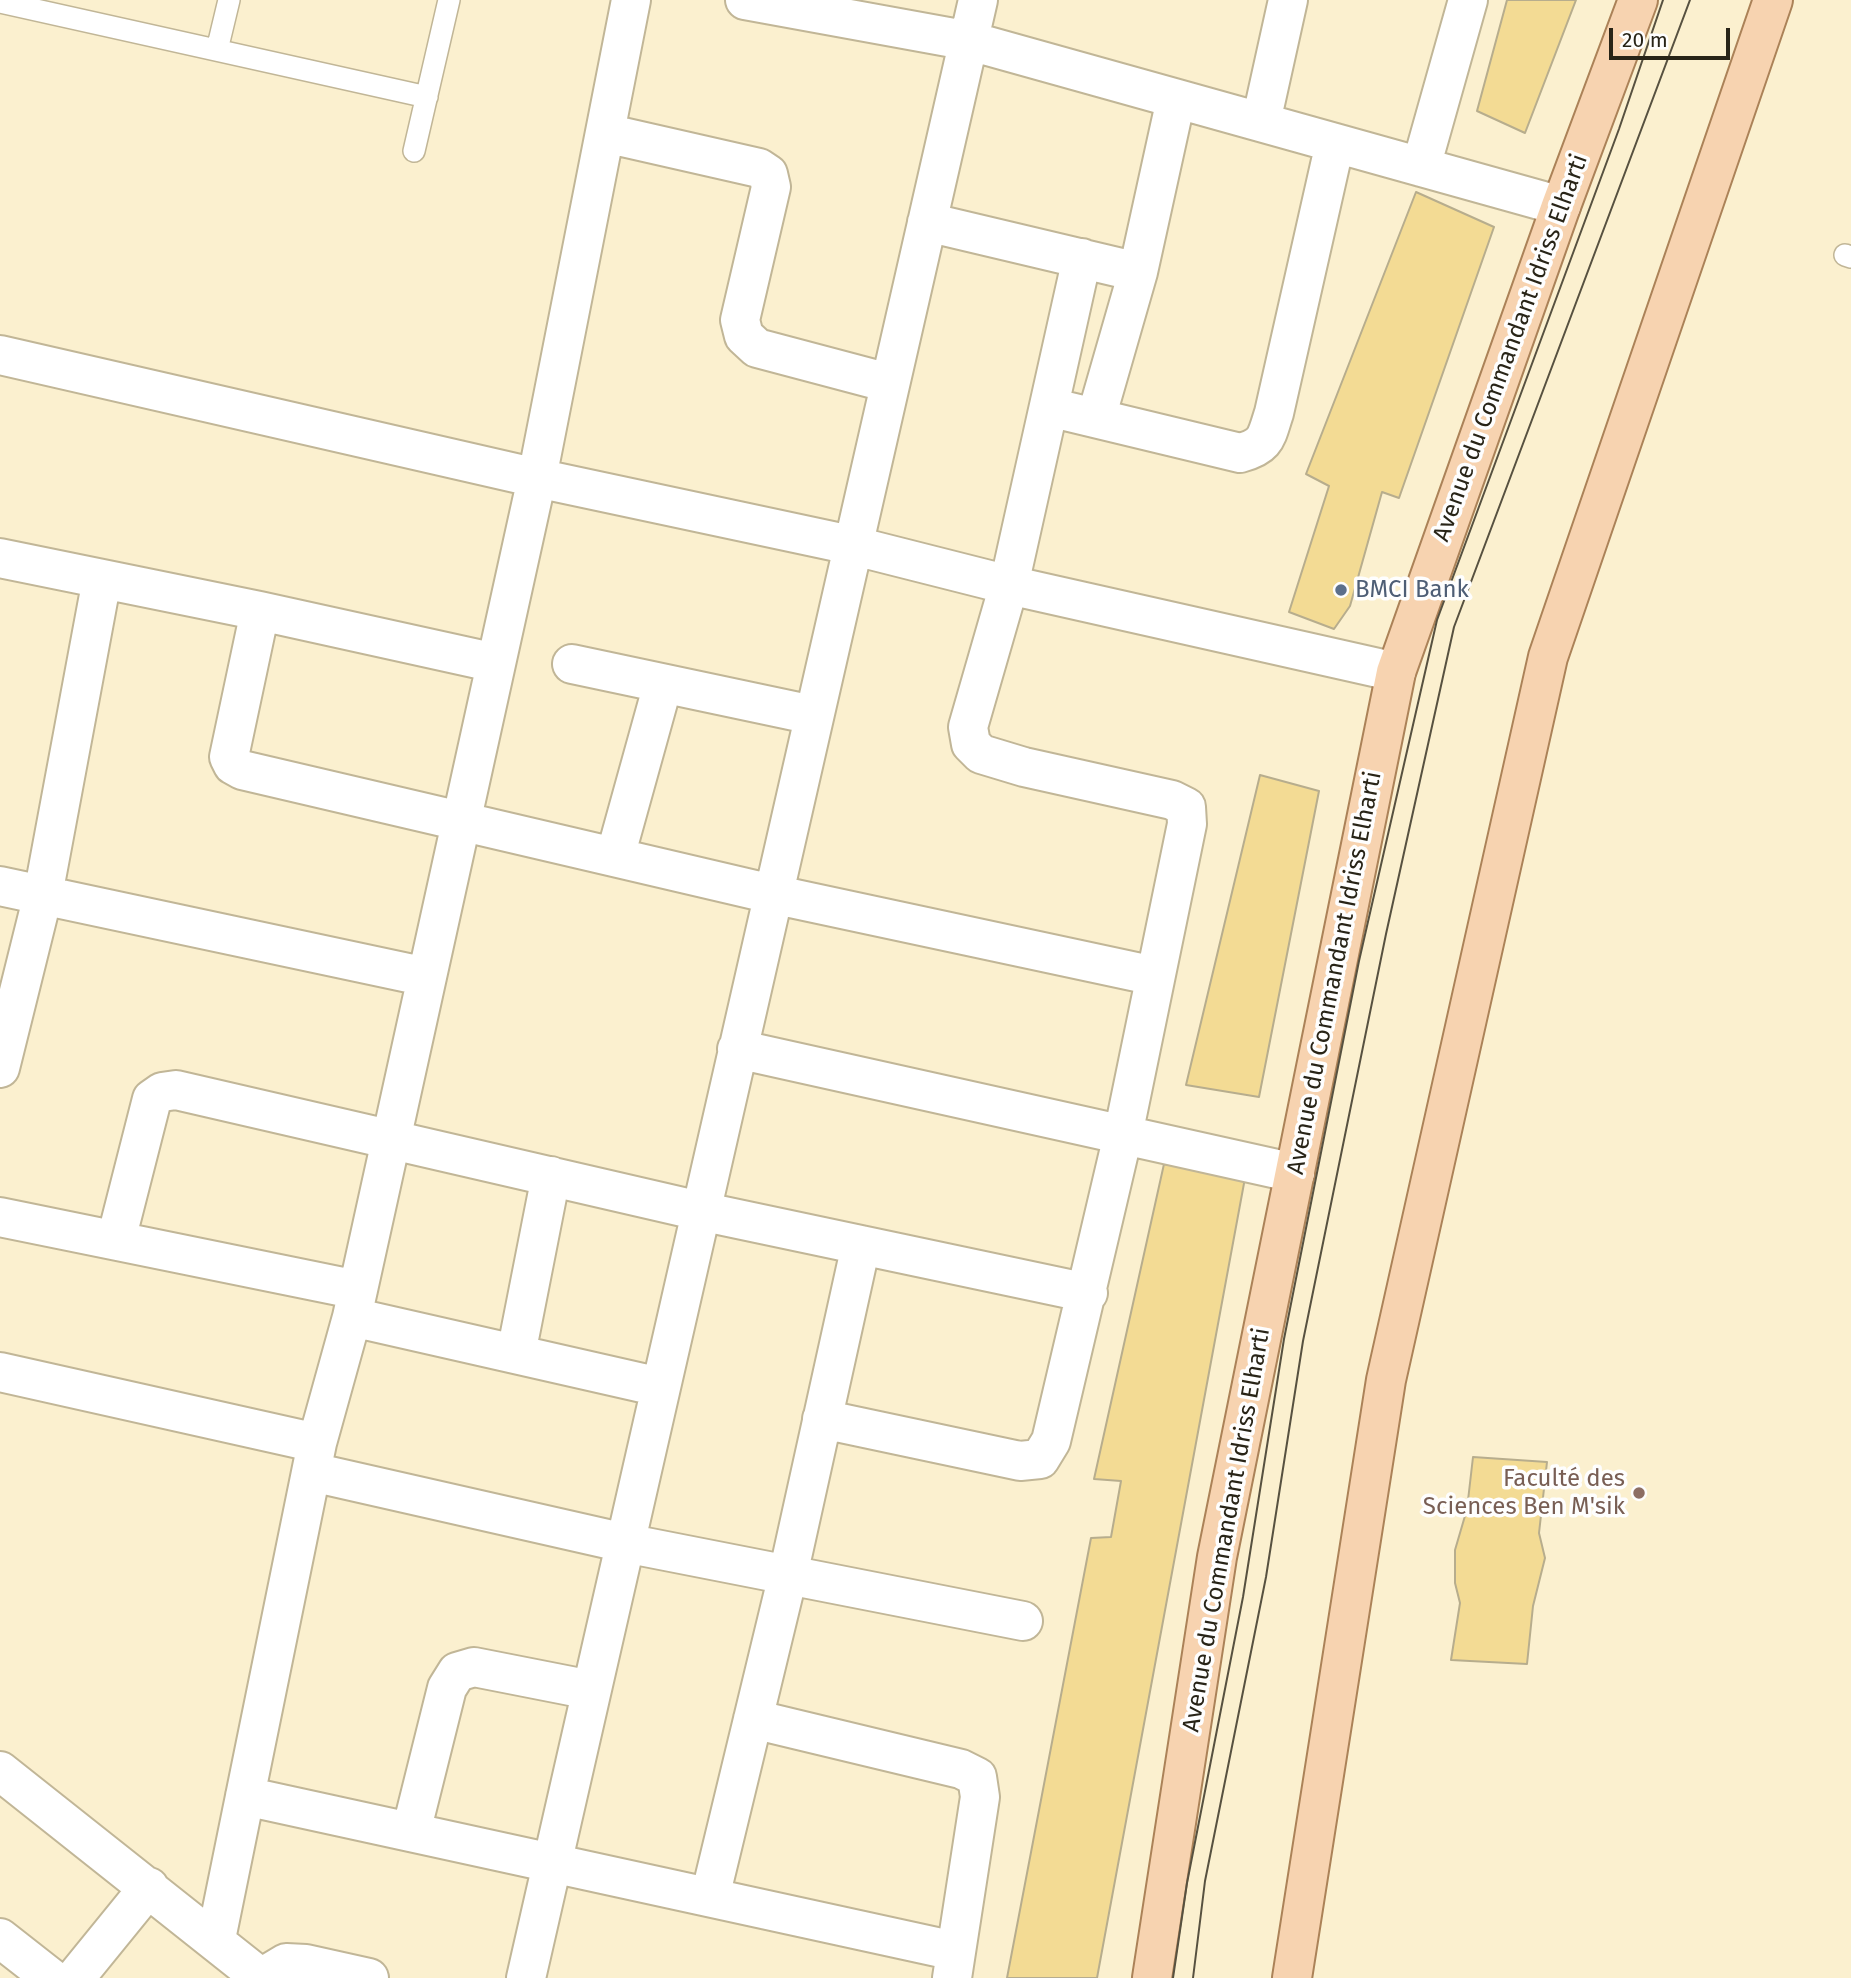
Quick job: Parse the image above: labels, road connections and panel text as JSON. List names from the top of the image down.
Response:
{
  "streets": {
    "main road": ["Avenue du Commandant Idriss Elharti"]
  },
  "places": ["BMCI Bank", "Faculté des Sciences Ben M'sik"],
  "scale_bar": "20 m"
}
